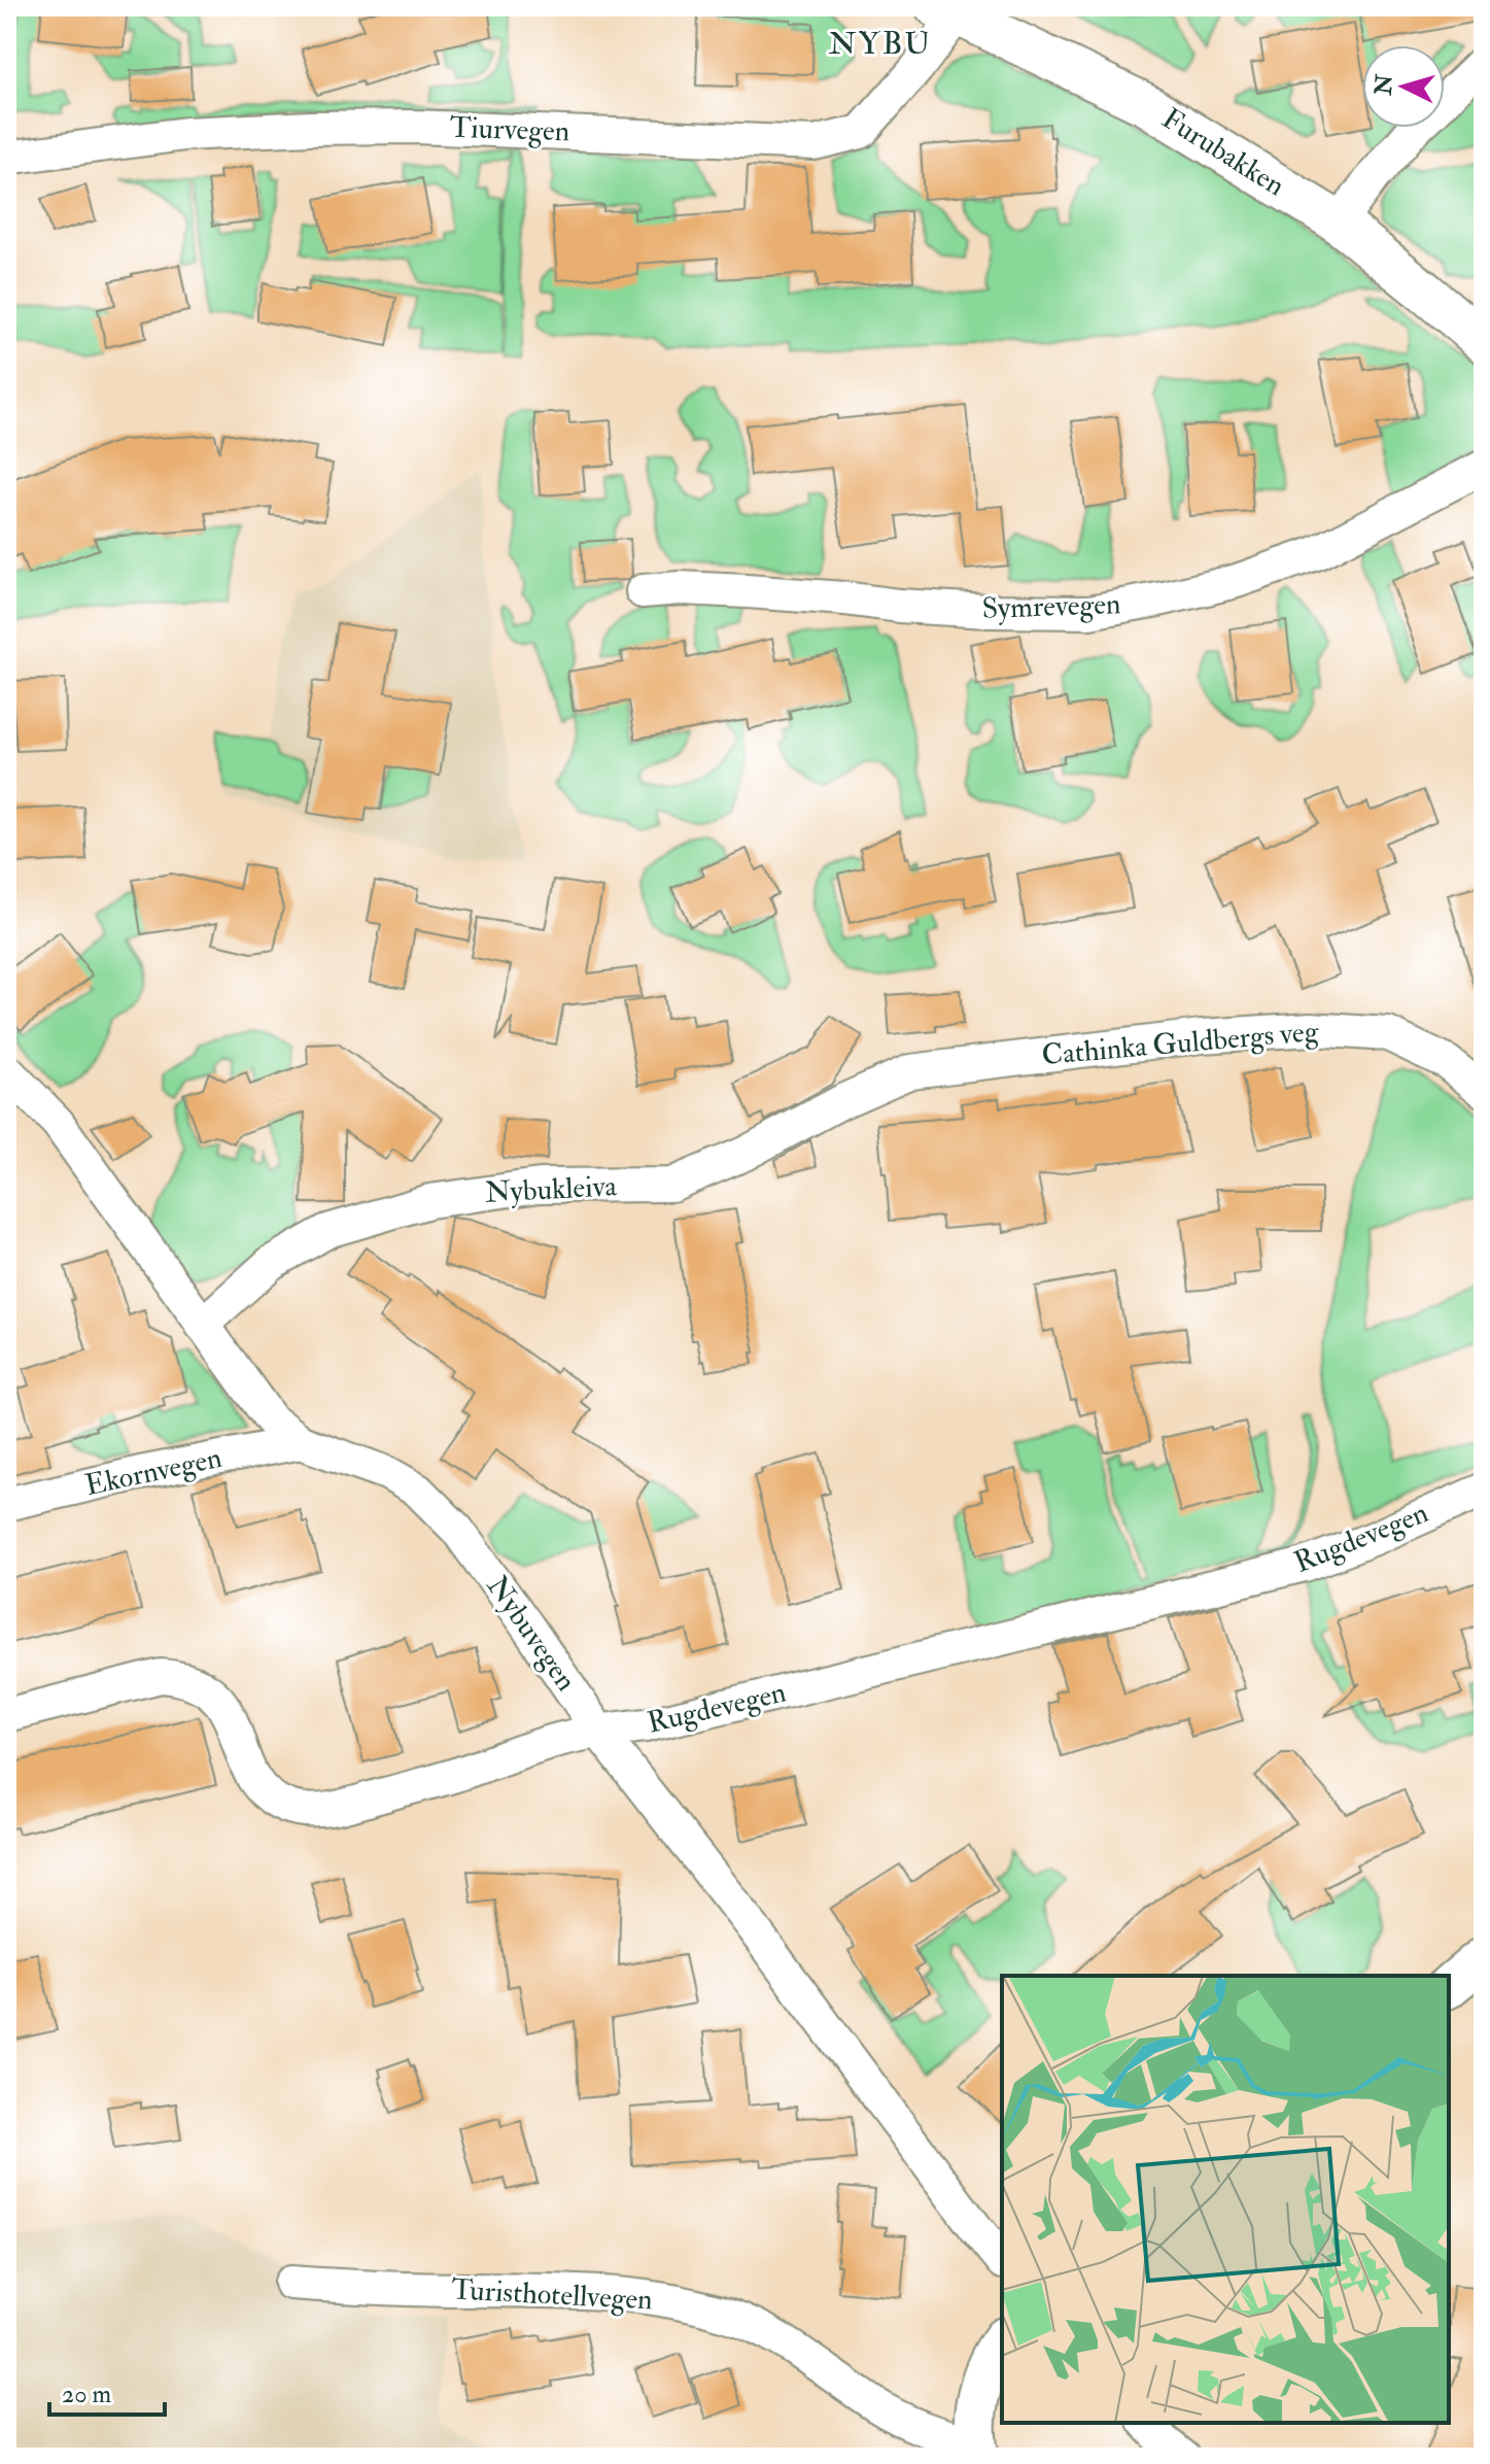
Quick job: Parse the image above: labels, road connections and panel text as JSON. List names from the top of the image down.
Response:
{
  "streets": {
    "street": [
      "Tiurvegen",
      "Furubakken",
      "Symrevegen",
      "Cathinka Guldbergs veg",
      "Nybukleiva",
      "Ekornvegen",
      "Rugdevegen",
      "Nybuvegen",
      "Turisthotellvegen"
    ]
  },
  "crossings": [
    ["Tiurvegen", "Furubakken"],
    ["Cathinka Guldbergs veg", "Nybukleiva"],
    ["Nybukleiva", "Nybuvegen"],
    ["Ekornvegen", "Nybuvegen"],
    ["Rugdevegen", "Nybuvegen"]
  ],
  "districts": ["NYBU"],
  "scale_bar": "20 m",
  "north": "left"
}
